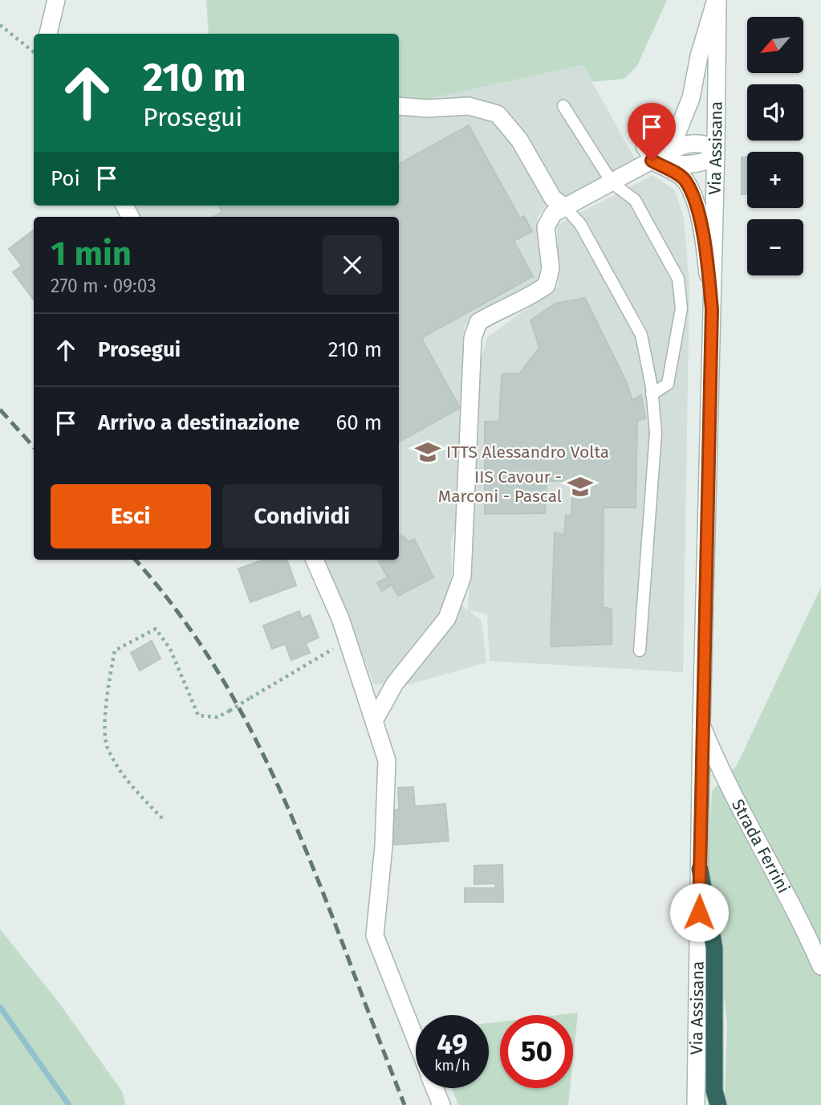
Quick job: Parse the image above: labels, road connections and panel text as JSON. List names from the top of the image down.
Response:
{
  "streets": {
    "street": ["Via Assisana", "Strada Ferrini"]
  },
  "crossings": [
    ["Via Assisana", "Strada Ferrini"]
  ],
  "places": {
    "school or university": ["ITTS Alessandro Volta", "IIS Cavour - Marconi - Pascal"]
  },
  "north": "bottom left",
  "page": {
    "map_buttons": ["+", "−"],
    "turn": ["210 m", "Prosegui"],
    "then": "Poi",
    "heading": ["1 min", "270 m · 09:03"],
    "list": [
      {
        "name": "Prosegui",
        "value": "210 m"
      },
      {
        "name": "Arrivo a destinazione",
        "value": "60 m"
      }
    ],
    "buttons": ["Esci", "Condividi"],
    "speed": "49 km/h",
    "limit": "50"
  }
}
